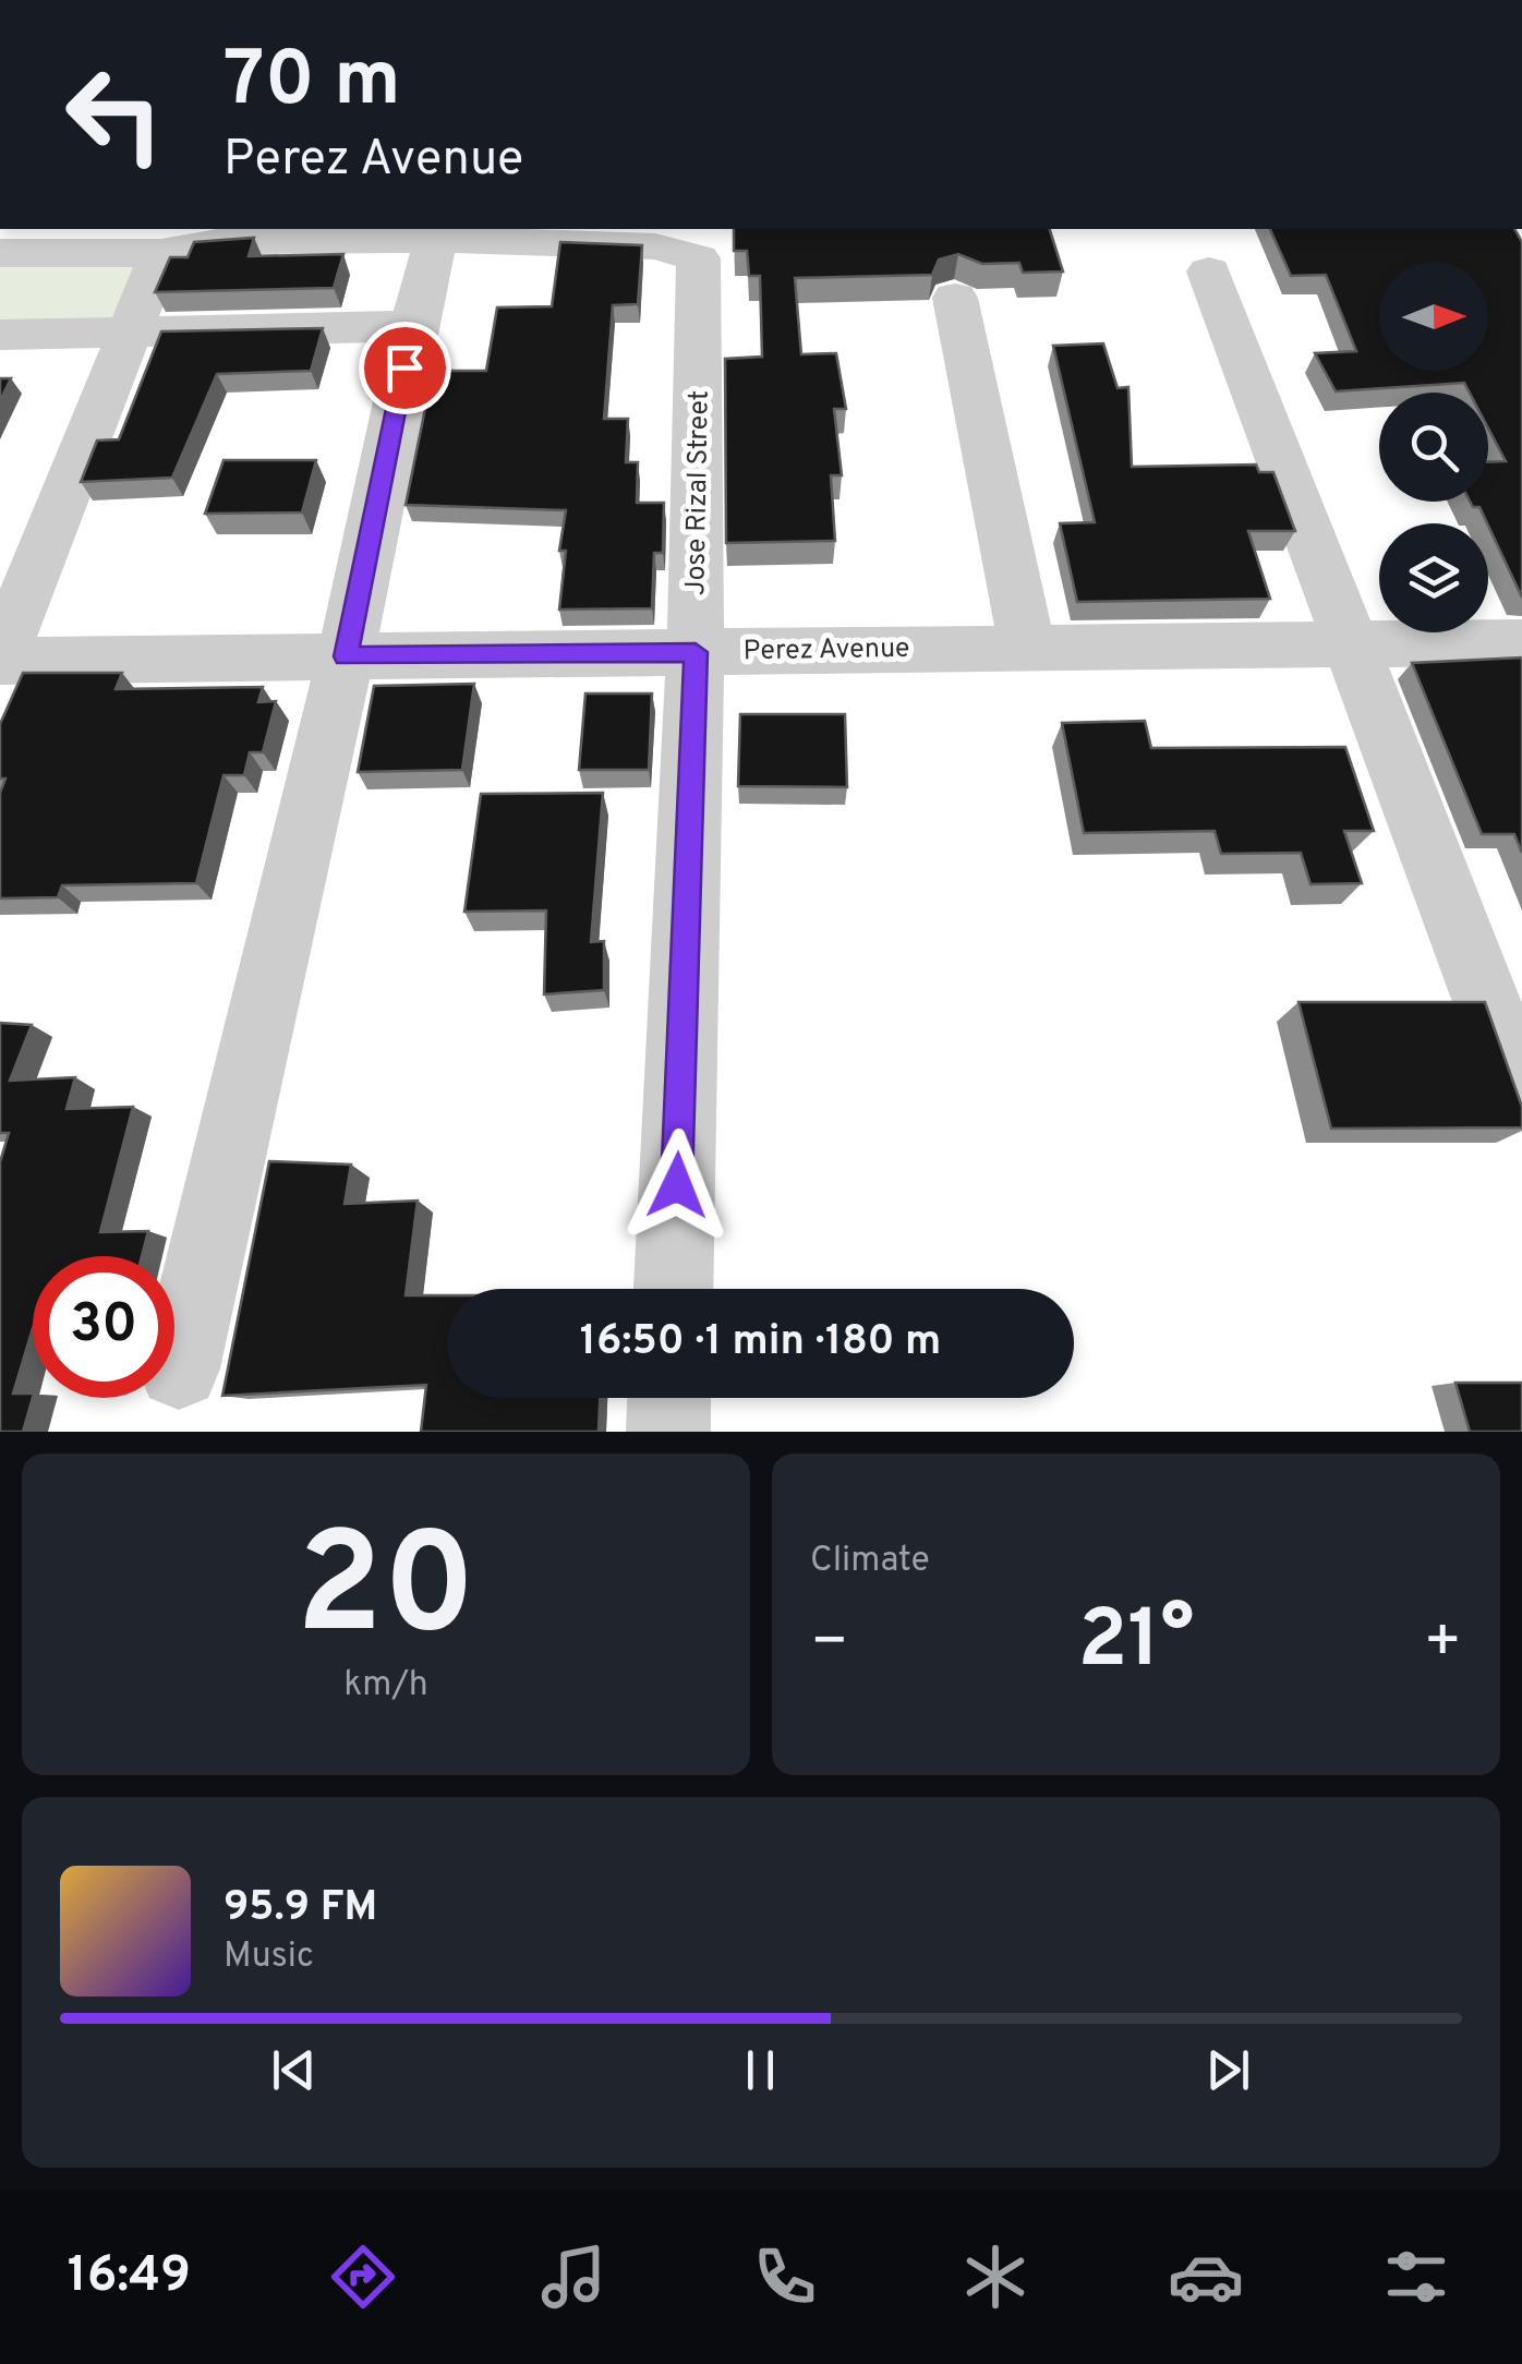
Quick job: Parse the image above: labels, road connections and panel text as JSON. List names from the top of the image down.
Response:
{
  "streets": {
    "street": ["Jose Rizal Street", "Perez Avenue"]
  },
  "crossings": [
    ["Jose Rizal Street", "Perez Avenue"]
  ],
  "north": "right",
  "page": {
    "turn": ["70 m", "Perez Avenue"],
    "limit": "30",
    "trip": "16:50 · 1 min · 180 m",
    "tile": [
      ["20", "km/h"],
      "Climate"
    ],
    "heat": ["−", "21°", "+"],
    "song": ["95.9 FM", "Music"],
    "tabs": "16:49"
  }
}
